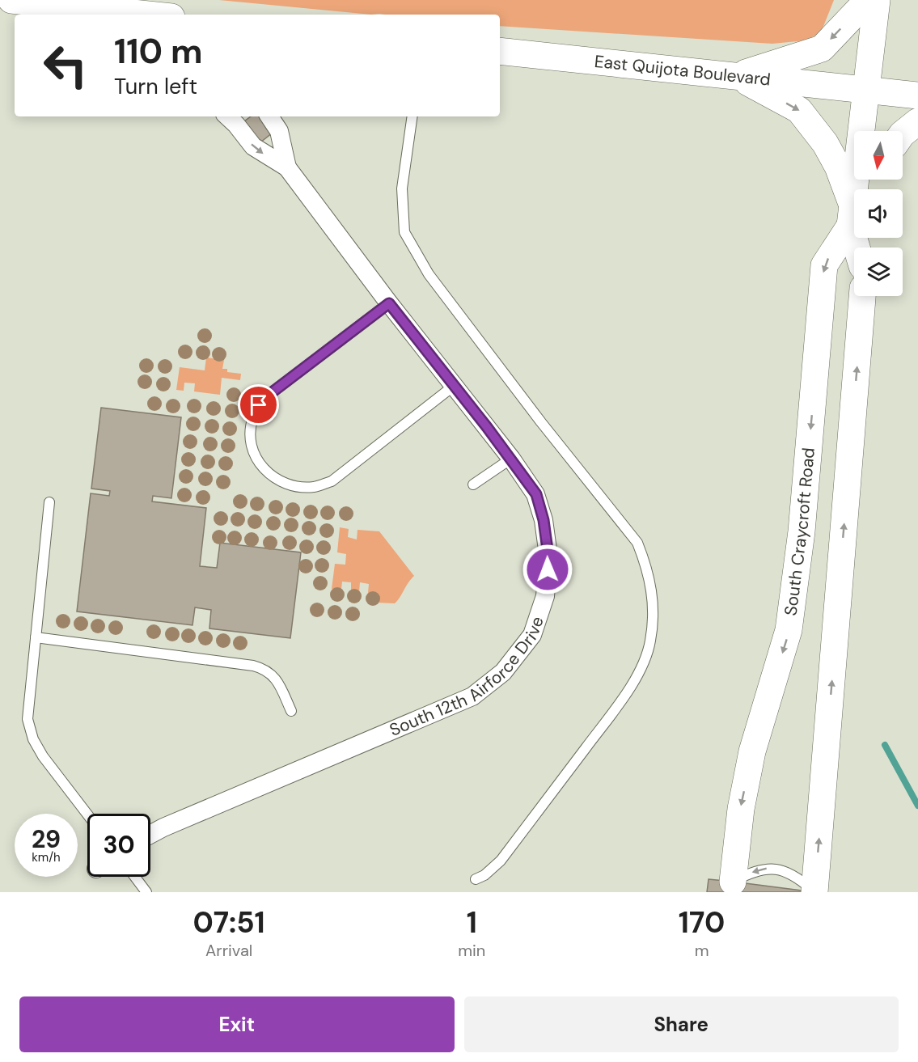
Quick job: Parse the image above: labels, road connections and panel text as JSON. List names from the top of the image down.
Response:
{
  "streets": {
    "street": ["East Quijota Boulevard", "South Craycroft Road", "South 12th Airforce Drive"]
  },
  "north": "bottom",
  "page": {
    "turn": ["110 m", "Turn left"],
    "speed": "29 km/h",
    "limit": "30",
    "eta": [
      "07:51",
      "Arrival",
      "1",
      "min",
      "170",
      "m"
    ],
    "buttons": ["Exit", "Share"]
  }
}
